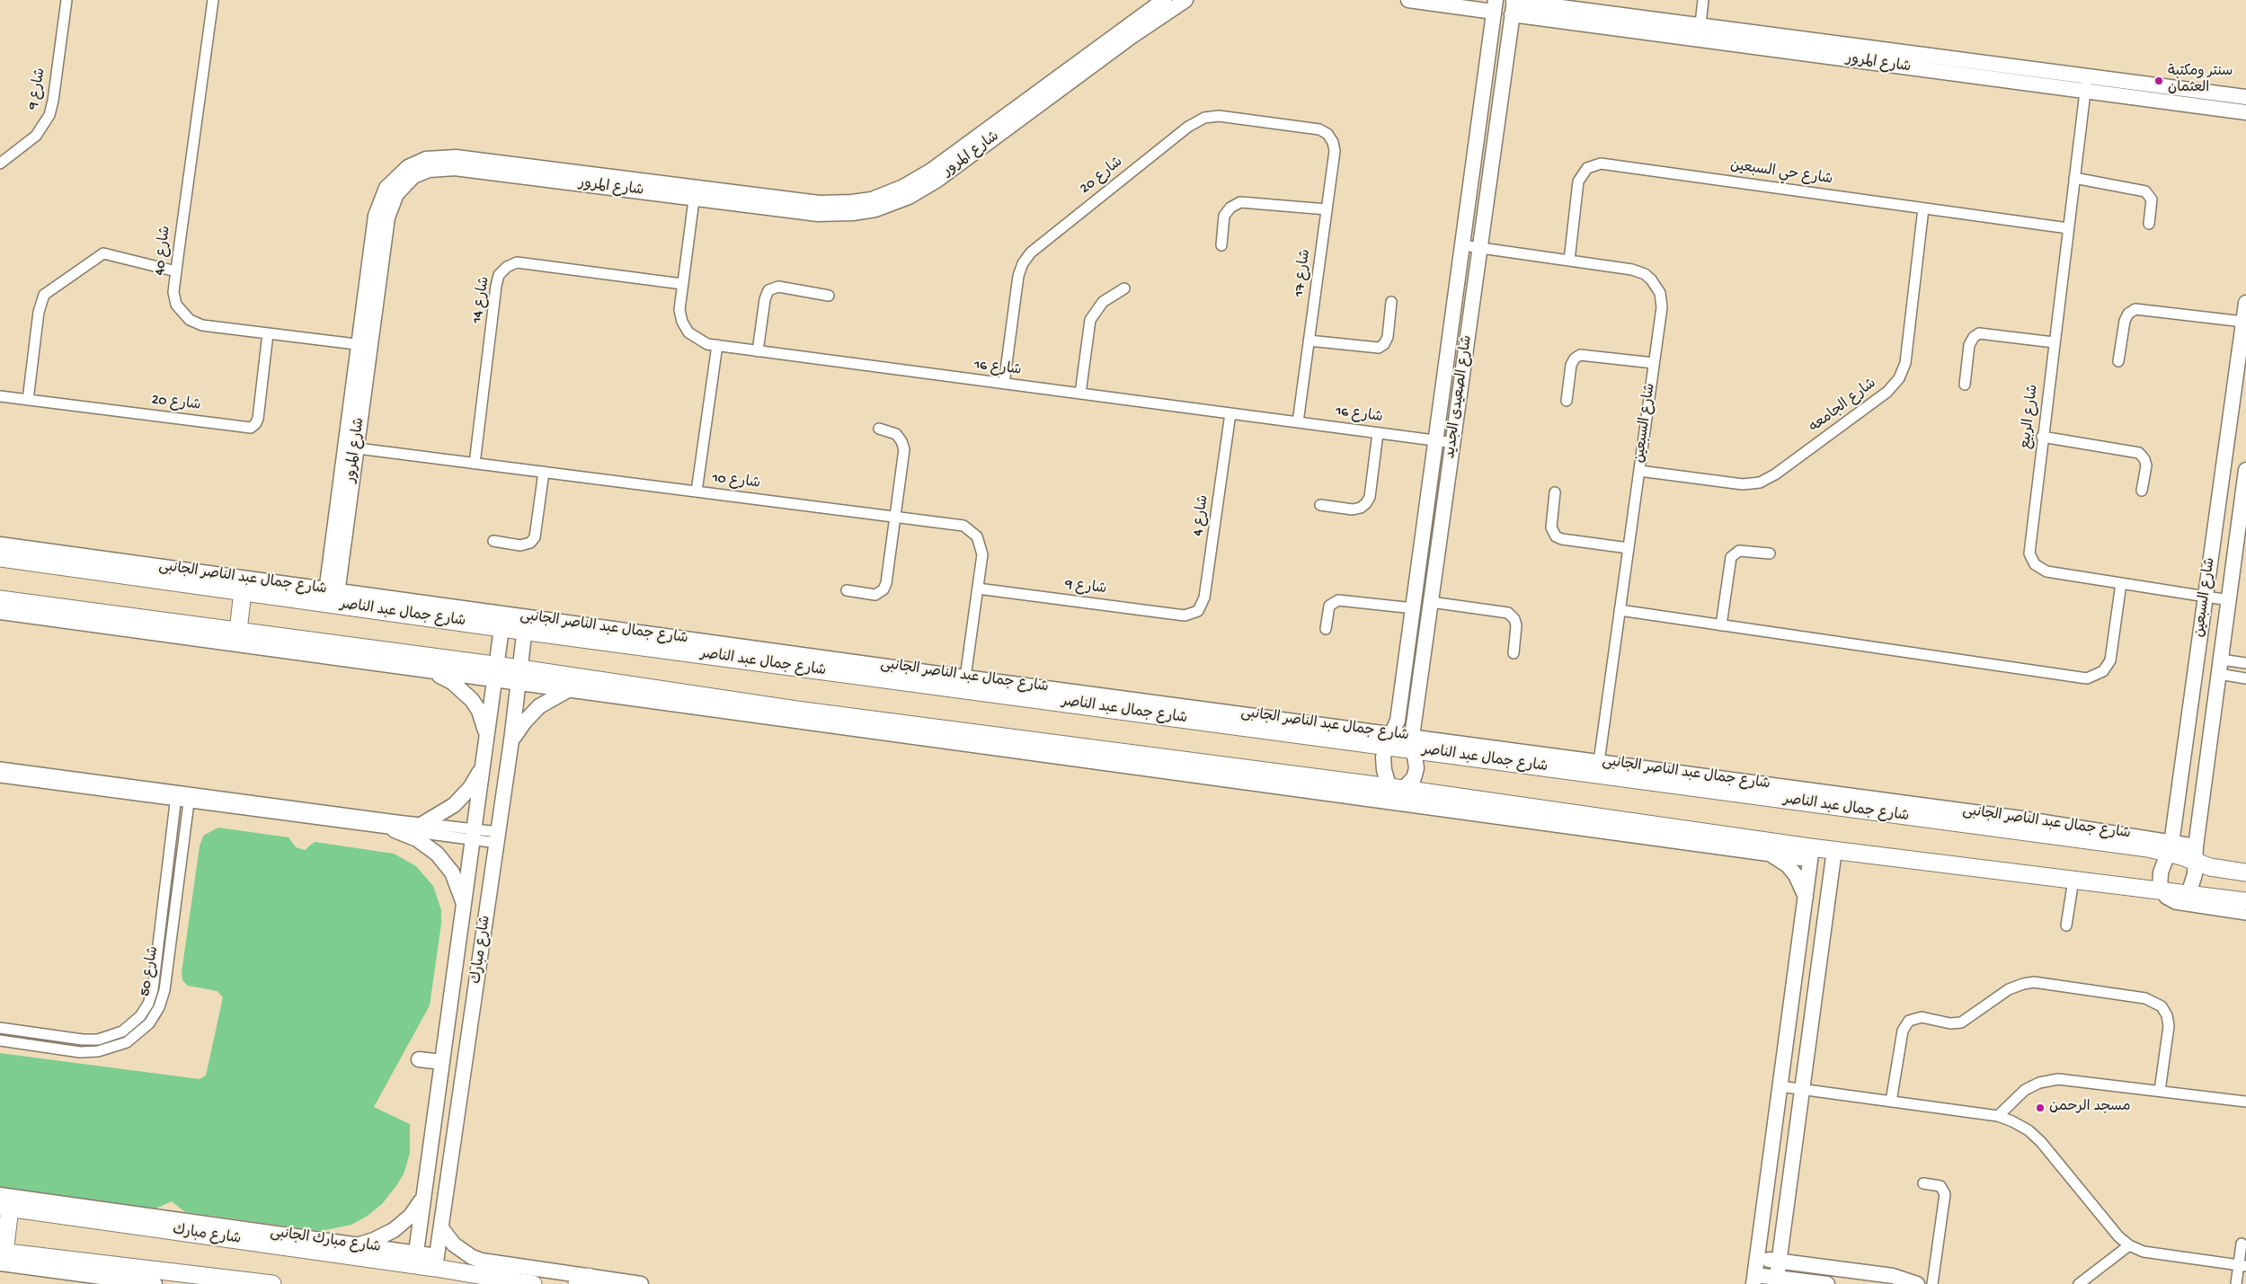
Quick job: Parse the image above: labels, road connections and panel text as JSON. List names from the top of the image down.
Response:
{
  "streets": {
    "main road": [
      "شارع المرور",
      "شارع الصعيدى الجديد",
      "شارع السبعين",
      "شارع جمال عبد الناصر الجانبى",
      "شارع جمال عبد الناصر",
      "شارع مبارك",
      "شارع مبارك الجانبى"
    ],
    "street": [
      "شارع 9",
      "شارع حي السبعين",
      "شارع 20",
      "شارع 40",
      "شارع 17",
      "شارع 14",
      "شارع 16",
      "شارع الجامعه",
      "شارع الربيع",
      "شارع 10",
      "شارع 4",
      "شارع 50"
    ]
  },
  "crossings": [
    ["شارع المرور", "شارع 40"],
    ["شارع المرور", "شارع 16"],
    ["شارع المرور", "شارع الصعيدى الجديد"],
    ["شارع المرور", "شارع الربيع"],
    ["شارع المرور", "شارع 10"],
    ["شارع المرور", "شارع جمال عبد الناصر الجانبى"],
    ["شارع المرور", "شارع جمال عبد الناصر"],
    ["شارع 9", "شارع 10"],
    ["شارع 9", "شارع 4"],
    ["شارع حي السبعين", "شارع الجامعه"],
    ["شارع حي السبعين", "شارع الربيع"],
    ["شارع حي السبعين", "شارع السبعين"],
    ["شارع 20", "شارع 40"],
    ["شارع 20", "شارع 17"],
    ["شارع 20", "شارع 16"],
    ["شارع 17", "شارع 16"],
    ["شارع 14", "شارع 16"],
    ["شارع 14", "شارع 10"],
    ["شارع 16", "شارع الصعيدى الجديد"],
    ["شارع 16", "شارع 4"],
    ["شارع الصعيدى الجديد", "شارع السبعين"],
    ["شارع الصعيدى الجديد", "شارع جمال عبد الناصر الجانبى"],
    ["شارع الصعيدى الجديد", "شارع جمال عبد الناصر"],
    ["شارع الجامعه", "شارع السبعين"],
    ["شارع الربيع", "شارع السبعين"],
    ["شارع السبعين", "شارع جمال عبد الناصر الجانبى"],
    ["شارع السبعين", "شارع جمال عبد الناصر"],
    ["شارع 10", "شارع جمال عبد الناصر الجانبى"],
    ["شارع جمال عبد الناصر الجانبى", "شارع جمال عبد الناصر"],
    ["شارع جمال عبد الناصر الجانبى", "شارع مبارك"],
    ["شارع جمال عبد الناصر", "شارع مبارك"],
    ["شارع مبارك", "شارع مبارك الجانبى"]
  ],
  "places": ["سنتر ومكتبة العثمان", "مسجد الرحمن"]
}
